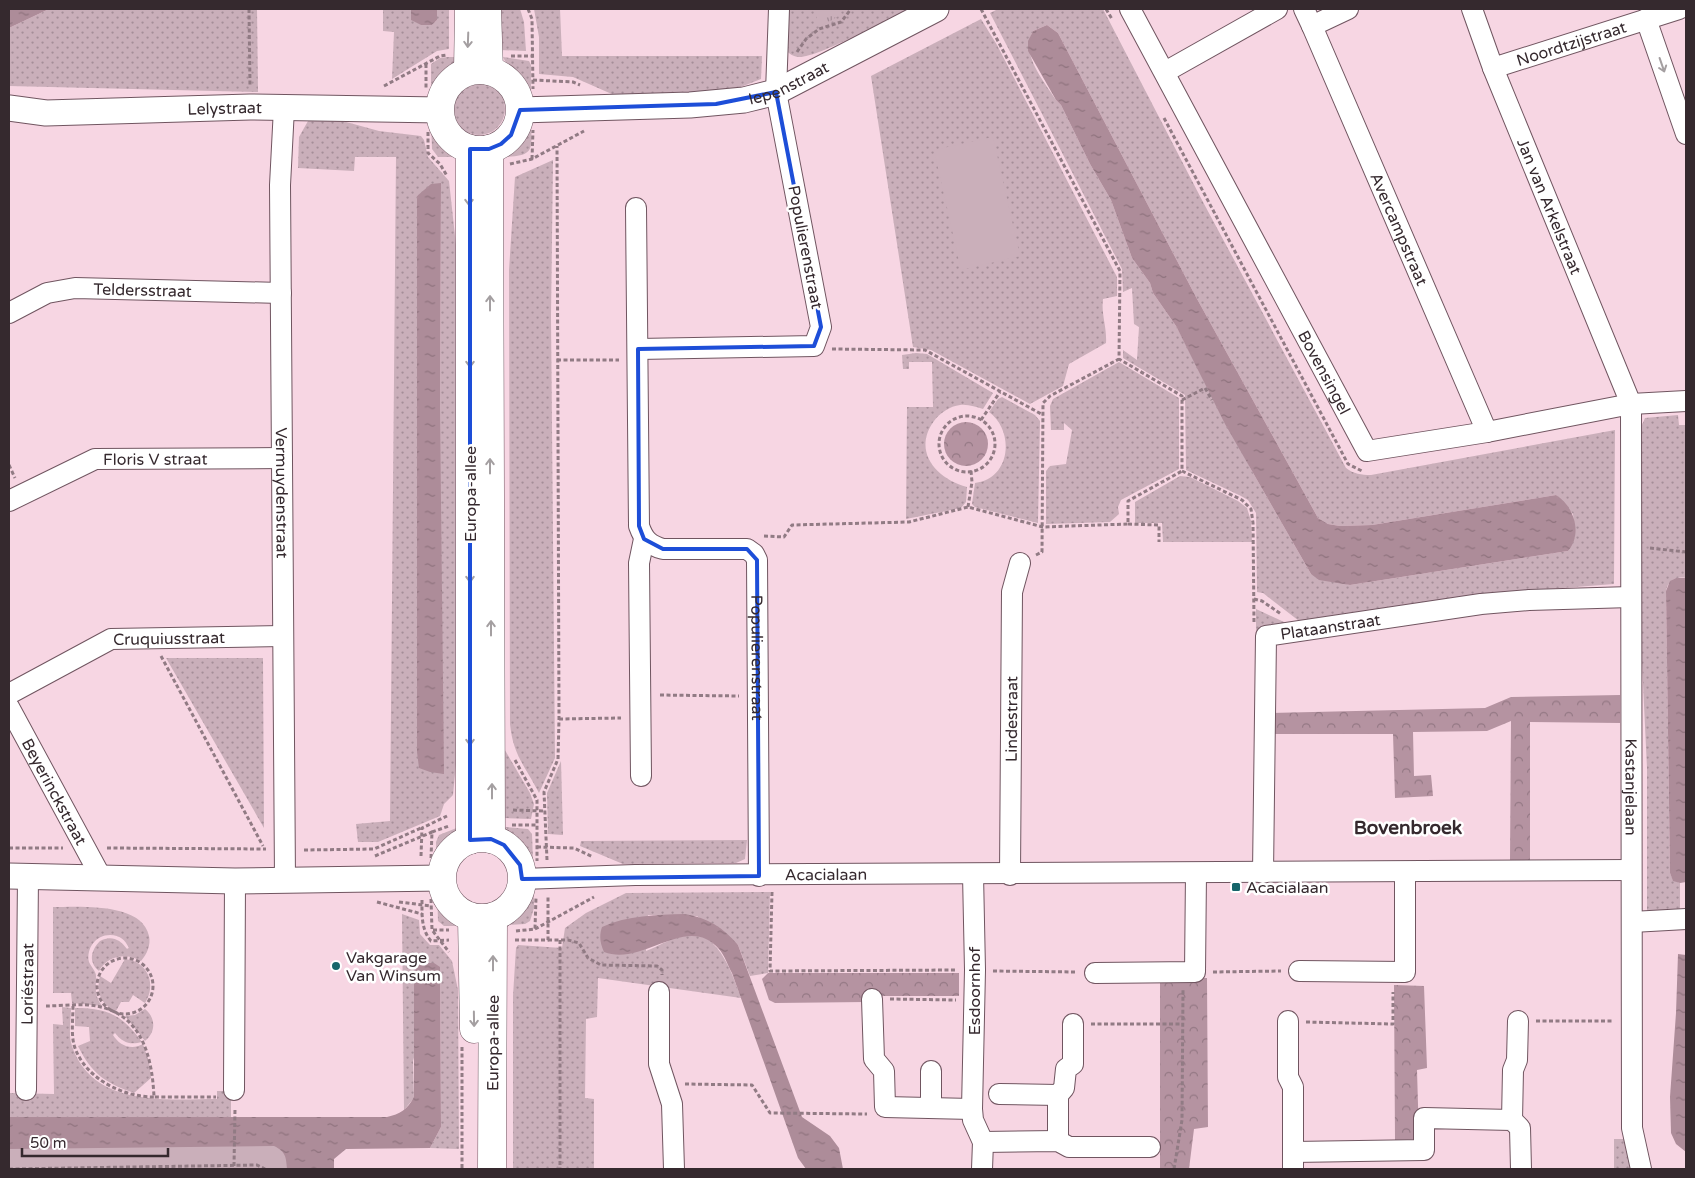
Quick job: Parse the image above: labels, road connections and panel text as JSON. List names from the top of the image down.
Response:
{
  "streets": {
    "main road": ["Europa-allee"],
    "street": [
      "Noordtzijstraat",
      "Iepenstraat",
      "Lelystraat",
      "Jan van Arkelstraat",
      "Avercampstraat",
      "Populierenstraat",
      "Teldersstraat",
      "Bovensingel",
      "Floris V straat",
      "Vermuydenstraat",
      "Plataanstraat",
      "Cruquiusstraat",
      "Lindestraat",
      "Kastanjelaan",
      "Beyerinckstraat",
      "Acacialaan",
      "Loriéstraat",
      "Esdoornhof"
    ]
  },
  "crossings": [
    ["Noordtzijstraat", "Jan van Arkelstraat"],
    ["Iepenstraat", "Lelystraat"],
    ["Iepenstraat", "Populierenstraat"],
    ["Iepenstraat", "Europa-allee"],
    ["Lelystraat", "Vermuydenstraat"],
    ["Lelystraat", "Europa-allee"],
    ["Jan van Arkelstraat", "Bovensingel"],
    ["Jan van Arkelstraat", "Kastanjelaan"],
    ["Avercampstraat", "Bovensingel"],
    ["Populierenstraat", "Acacialaan"],
    ["Teldersstraat", "Vermuydenstraat"],
    ["Bovensingel", "Kastanjelaan"],
    ["Floris V straat", "Vermuydenstraat"],
    ["Vermuydenstraat", "Cruquiusstraat"],
    ["Vermuydenstraat", "Loriéstraat"],
    ["Europa-allee", "Acacialaan"],
    ["Europa-allee", "Loriéstraat"],
    ["Plataanstraat", "Kastanjelaan"],
    ["Plataanstraat", "Acacialaan"],
    ["Lindestraat", "Acacialaan"],
    ["Kastanjelaan", "Acacialaan"],
    ["Beyerinckstraat", "Loriéstraat"],
    ["Acacialaan", "Loriéstraat"],
    ["Acacialaan", "Esdoornhof"]
  ],
  "districts": ["Bovenbroek"],
  "places": {
    "transit": ["Acacialaan"],
    "other": ["Vakgarage Van Winsum"]
  },
  "scale_bar": "50 m"
}
